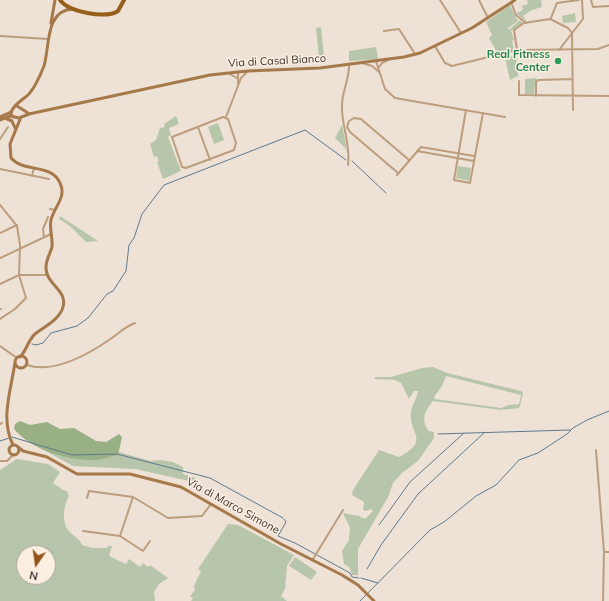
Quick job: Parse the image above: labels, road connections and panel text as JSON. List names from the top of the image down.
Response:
{
  "streets": {
    "street": ["Via di Casal Bianco", "Via di Marco Simone"]
  },
  "places": ["Real Fitness Center"],
  "north": "bottom"
}
